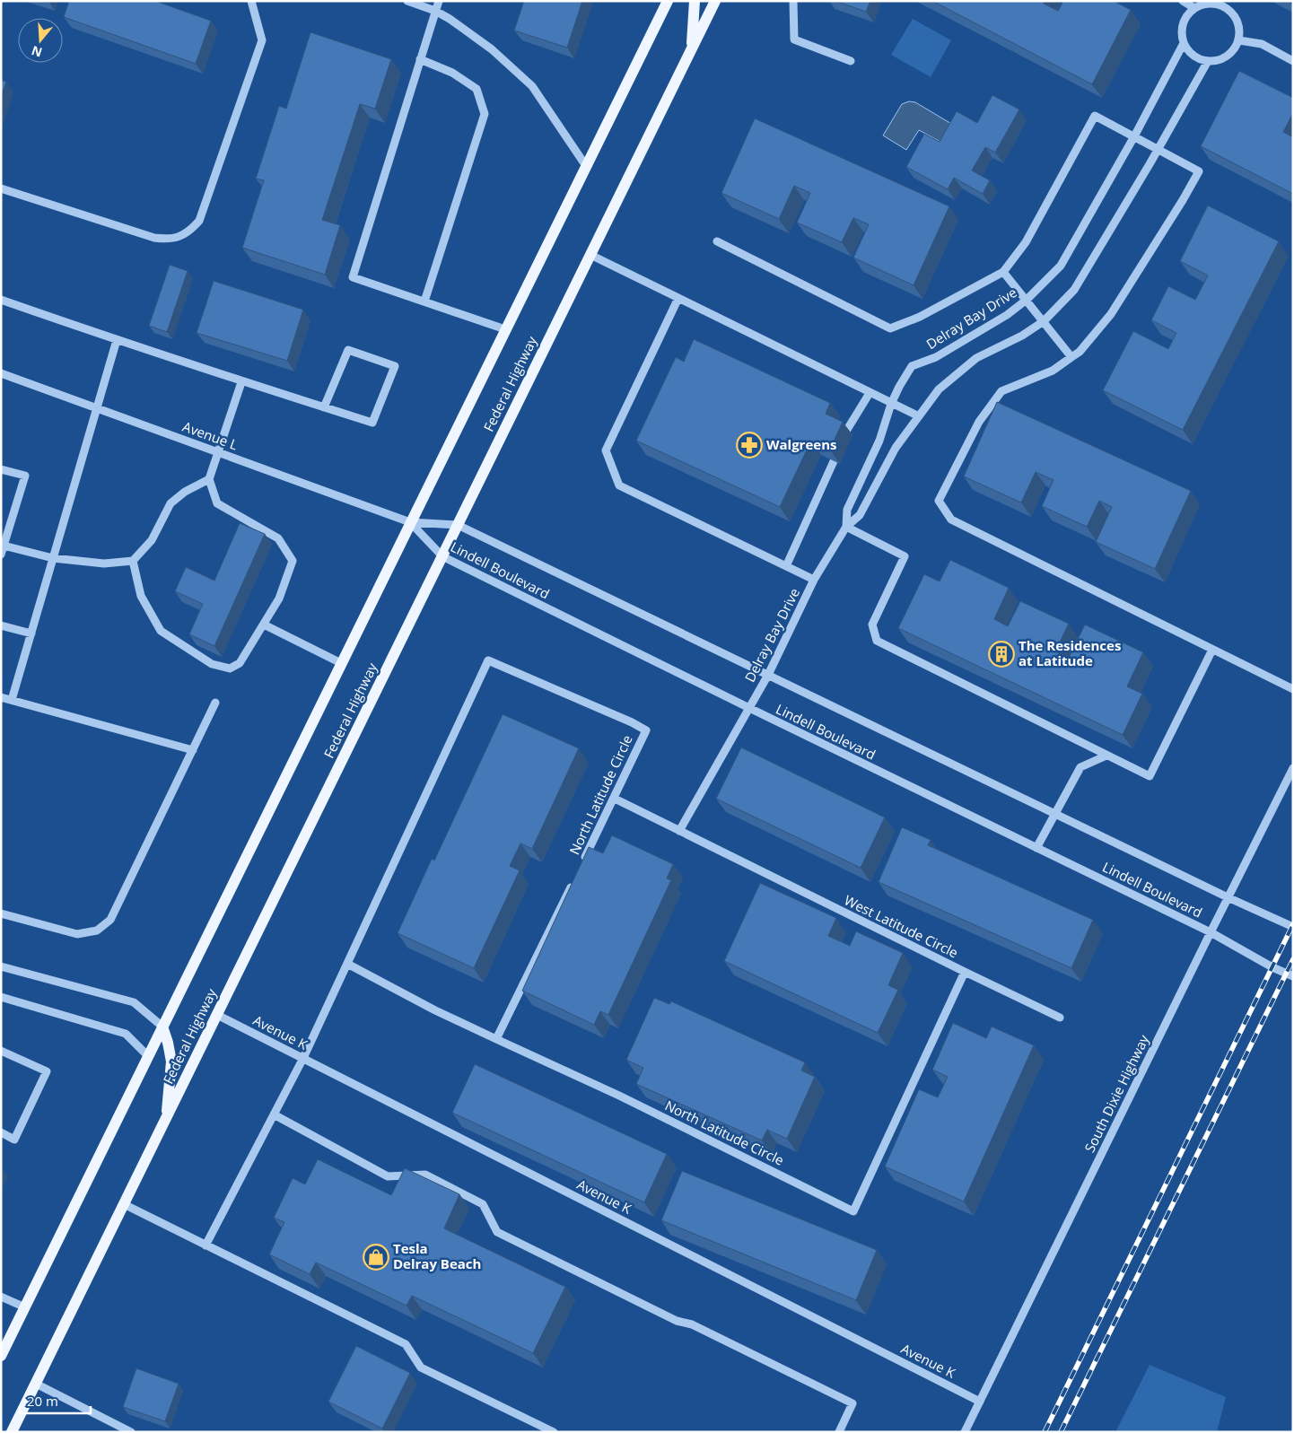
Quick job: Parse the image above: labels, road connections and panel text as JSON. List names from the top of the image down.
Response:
{
  "streets": {
    "main road": ["Federal Highway"],
    "street": [
      "Delray Bay Drive",
      "Avenue L",
      "Lindell Boulevard",
      "North Latitude Circle",
      "West Latitude Circle",
      "Avenue K",
      "South Dixie Highway"
    ]
  },
  "crossings": [
    ["Delray Bay Drive", "Lindell Boulevard"],
    ["Delray Bay Drive", "West Latitude Circle"],
    ["Federal Highway", "Lindell Boulevard"],
    ["Federal Highway", "Avenue K"],
    ["Avenue L", "Lindell Boulevard"],
    ["Lindell Boulevard", "South Dixie Highway"],
    ["North Latitude Circle", "West Latitude Circle"],
    ["North Latitude Circle", "Avenue K"],
    ["Avenue K", "South Dixie Highway"]
  ],
  "places": {
    "pharmacy": ["Walgreens"],
    "building": ["The Residences at Latitude"],
    "shop": ["Tesla Delray Beach"]
  },
  "scale_bar": "20 m",
  "north": "bottom"
}
